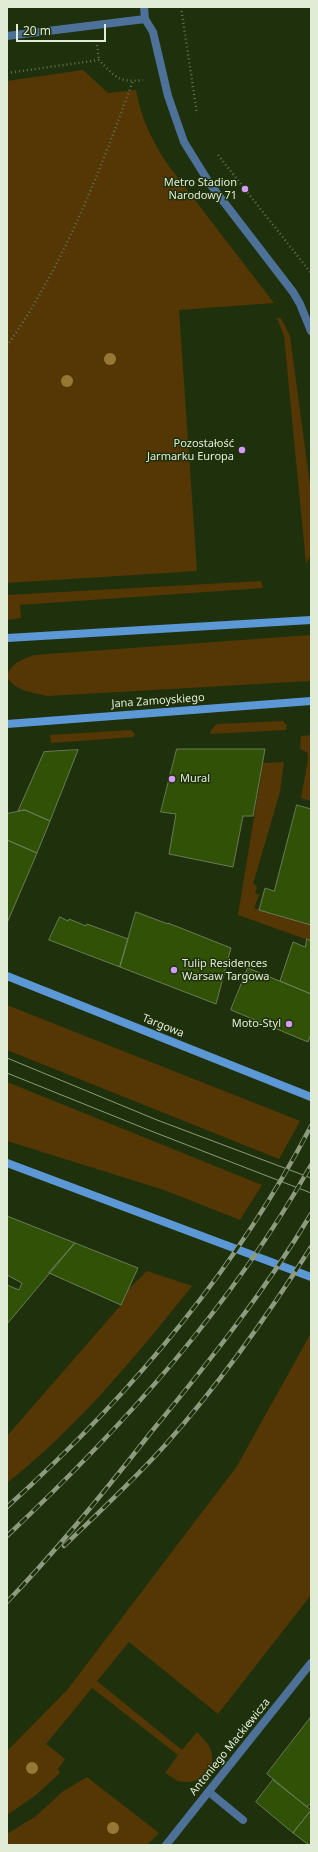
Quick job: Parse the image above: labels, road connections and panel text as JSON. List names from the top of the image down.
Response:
{
  "streets": {
    "main road": ["Jana Zamoyskiego", "Targowa"],
    "street": ["Antoniego Mackiewicza"]
  },
  "places": [
    "Metro Stadion Narodowy 71",
    "Pozostałość Jarmarku Europa",
    "Mural",
    "Tulip Residences Warsaw Targowa",
    "Moto-Styl"
  ],
  "scale_bar": "20 m"
}
